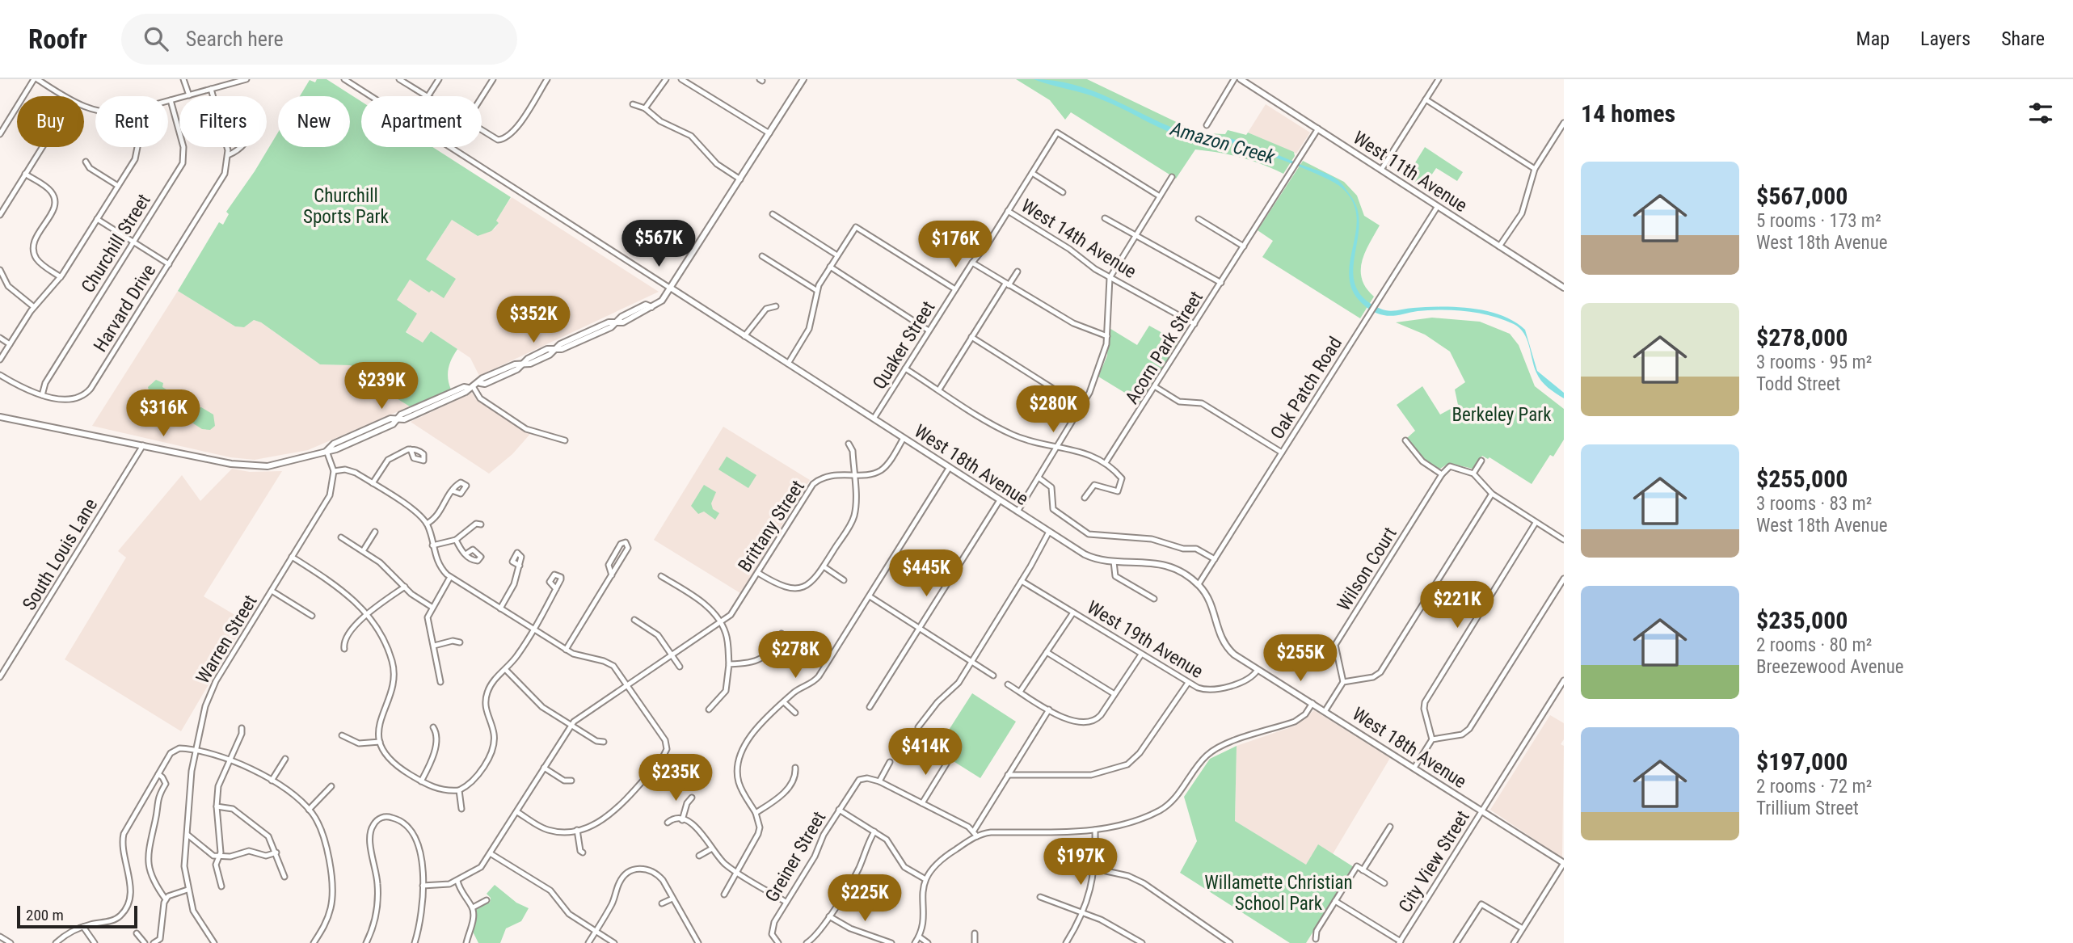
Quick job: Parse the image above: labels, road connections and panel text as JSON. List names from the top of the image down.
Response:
{
  "streets": {
    "main road": ["West 11th Avenue", "West 18th Avenue"],
    "street": [
      "West 14th Avenue",
      "Churchill Street",
      "Harvard Drive",
      "Quaker Street",
      "Acorn Park Street",
      "Oak Patch Road",
      "Brittany Street",
      "South Louis Lane",
      "Wilson Court",
      "Warren Street",
      "West 19th Avenue",
      "Greiner Street",
      "City View Street"
    ]
  },
  "crossings": [
    ["West 11th Avenue", "Acorn Park Street"],
    ["West 11th Avenue", "Oak Patch Road"],
    ["West 14th Avenue", "Quaker Street"],
    ["West 14th Avenue", "Acorn Park Street"],
    ["Churchill Street", "Harvard Drive"],
    ["Quaker Street", "West 18th Avenue"],
    ["Oak Patch Road", "West 18th Avenue"],
    ["West 18th Avenue", "Brittany Street"],
    ["West 18th Avenue", "West 19th Avenue"],
    ["West 18th Avenue", "City View Street"]
  ],
  "water": ["Amazon Creek"],
  "parks": ["Churchill Sports Park", "Berkeley Park", "Willamette Christian School Park"],
  "scale_bar": "200 m",
  "page": {
    "header": "Roofr",
    "search": "Search here",
    "nav": ["Map", "Layers", "Share"],
    "heading": "14 homes",
    "chip": [
      "Buy",
      "Rent",
      "Filters",
      "New",
      "Apartment"
    ],
    "list": [
      {
        "name": "$567,000",
        "note": "5 rooms · 173 m² · West 18th Avenue"
      },
      {
        "name": "$278,000",
        "note": "3 rooms · 95 m² · Todd Street"
      },
      {
        "name": "$255,000",
        "note": "3 rooms · 83 m² · West 18th Avenue"
      },
      {
        "name": "$235,000",
        "note": "2 rooms · 80 m² · Breezewood Avenue"
      },
      {
        "name": "$197,000",
        "note": "2 rooms · 72 m² · Trillium Street"
      }
    ],
    "price": [
      "$567K",
      "$176K",
      "$352K",
      "$239K",
      "$280K",
      "$316K",
      "$445K",
      "$221K",
      "$278K",
      "$255K",
      "$414K",
      "$235K",
      "$197K",
      "$225K"
    ],
    "scale": "200 m"
  }
}
